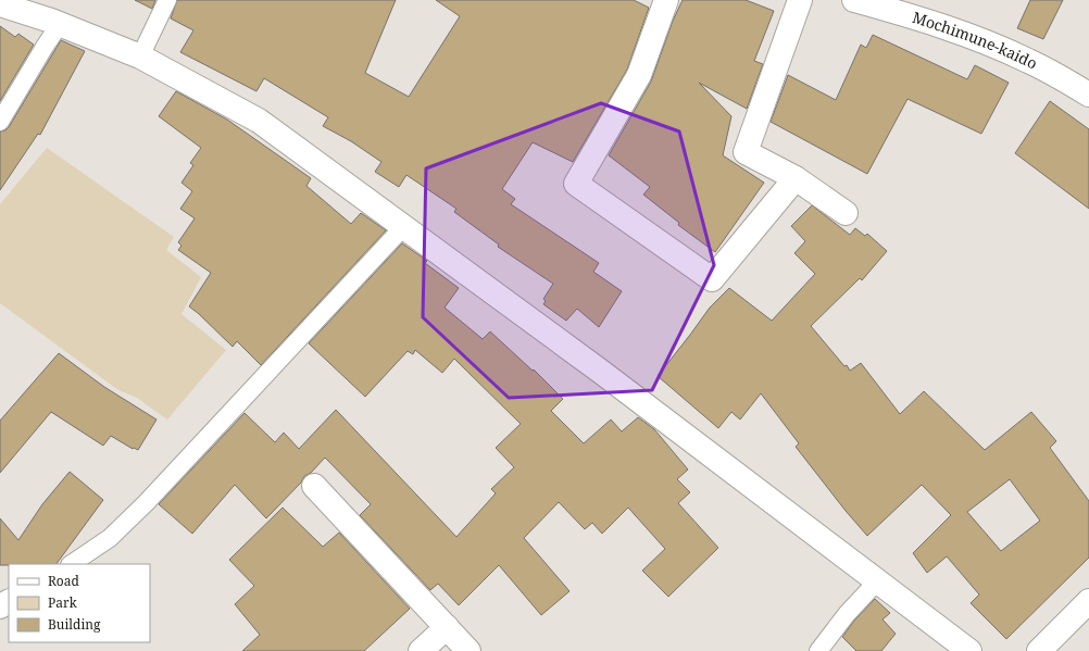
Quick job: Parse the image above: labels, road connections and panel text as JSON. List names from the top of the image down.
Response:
{
  "streets": {
    "street": ["Mochimune-kaido"]
  },
  "legend": ["Road", "Park", "Building"]
}
